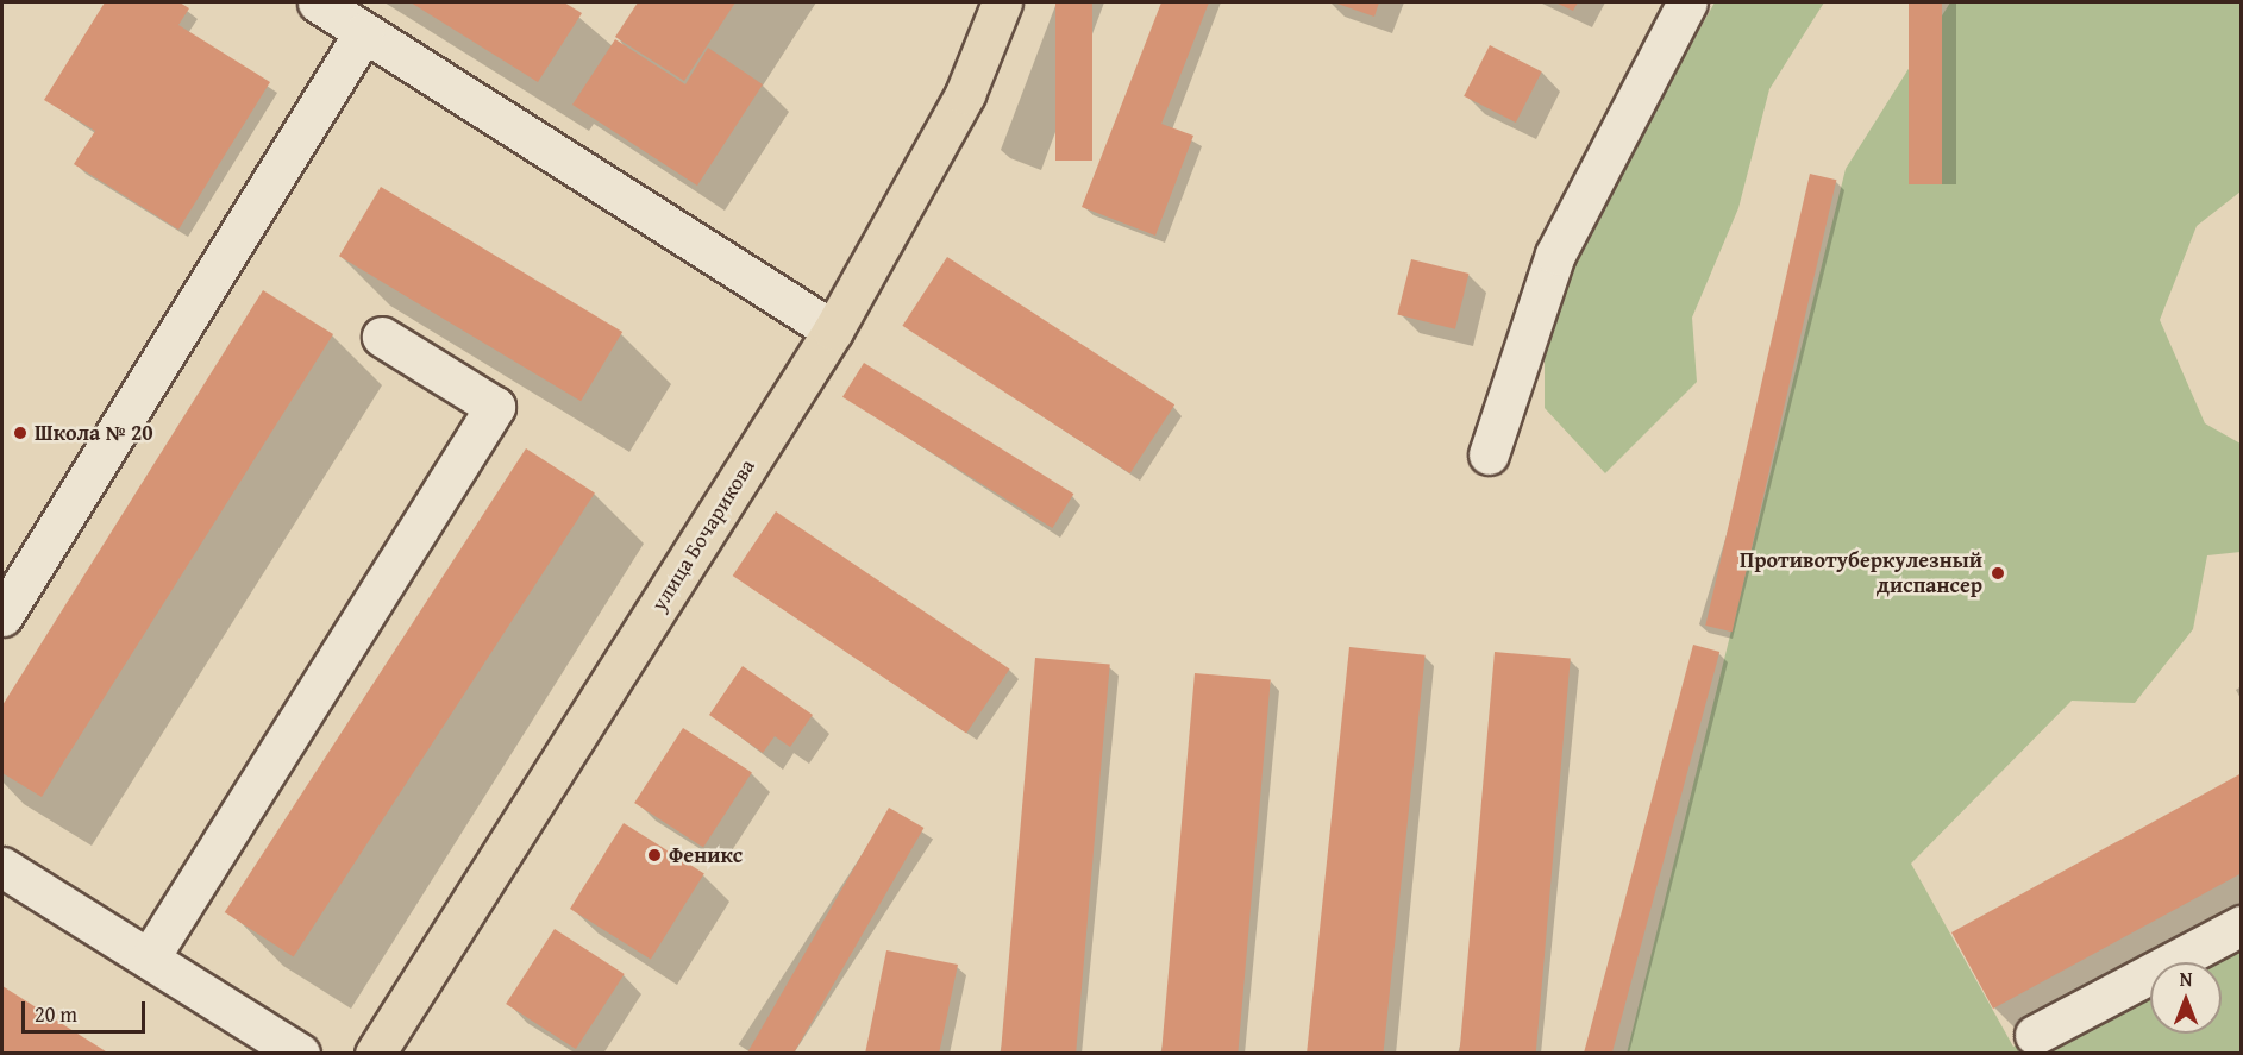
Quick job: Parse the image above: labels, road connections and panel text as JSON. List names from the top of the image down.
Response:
{
  "streets": {
    "main road": ["улица Бочарикова"]
  },
  "places": ["Школа № 20", "Противотуберкулезный диспансер", "Феникс"],
  "scale_bar": "20 m",
  "north": "top"
}
